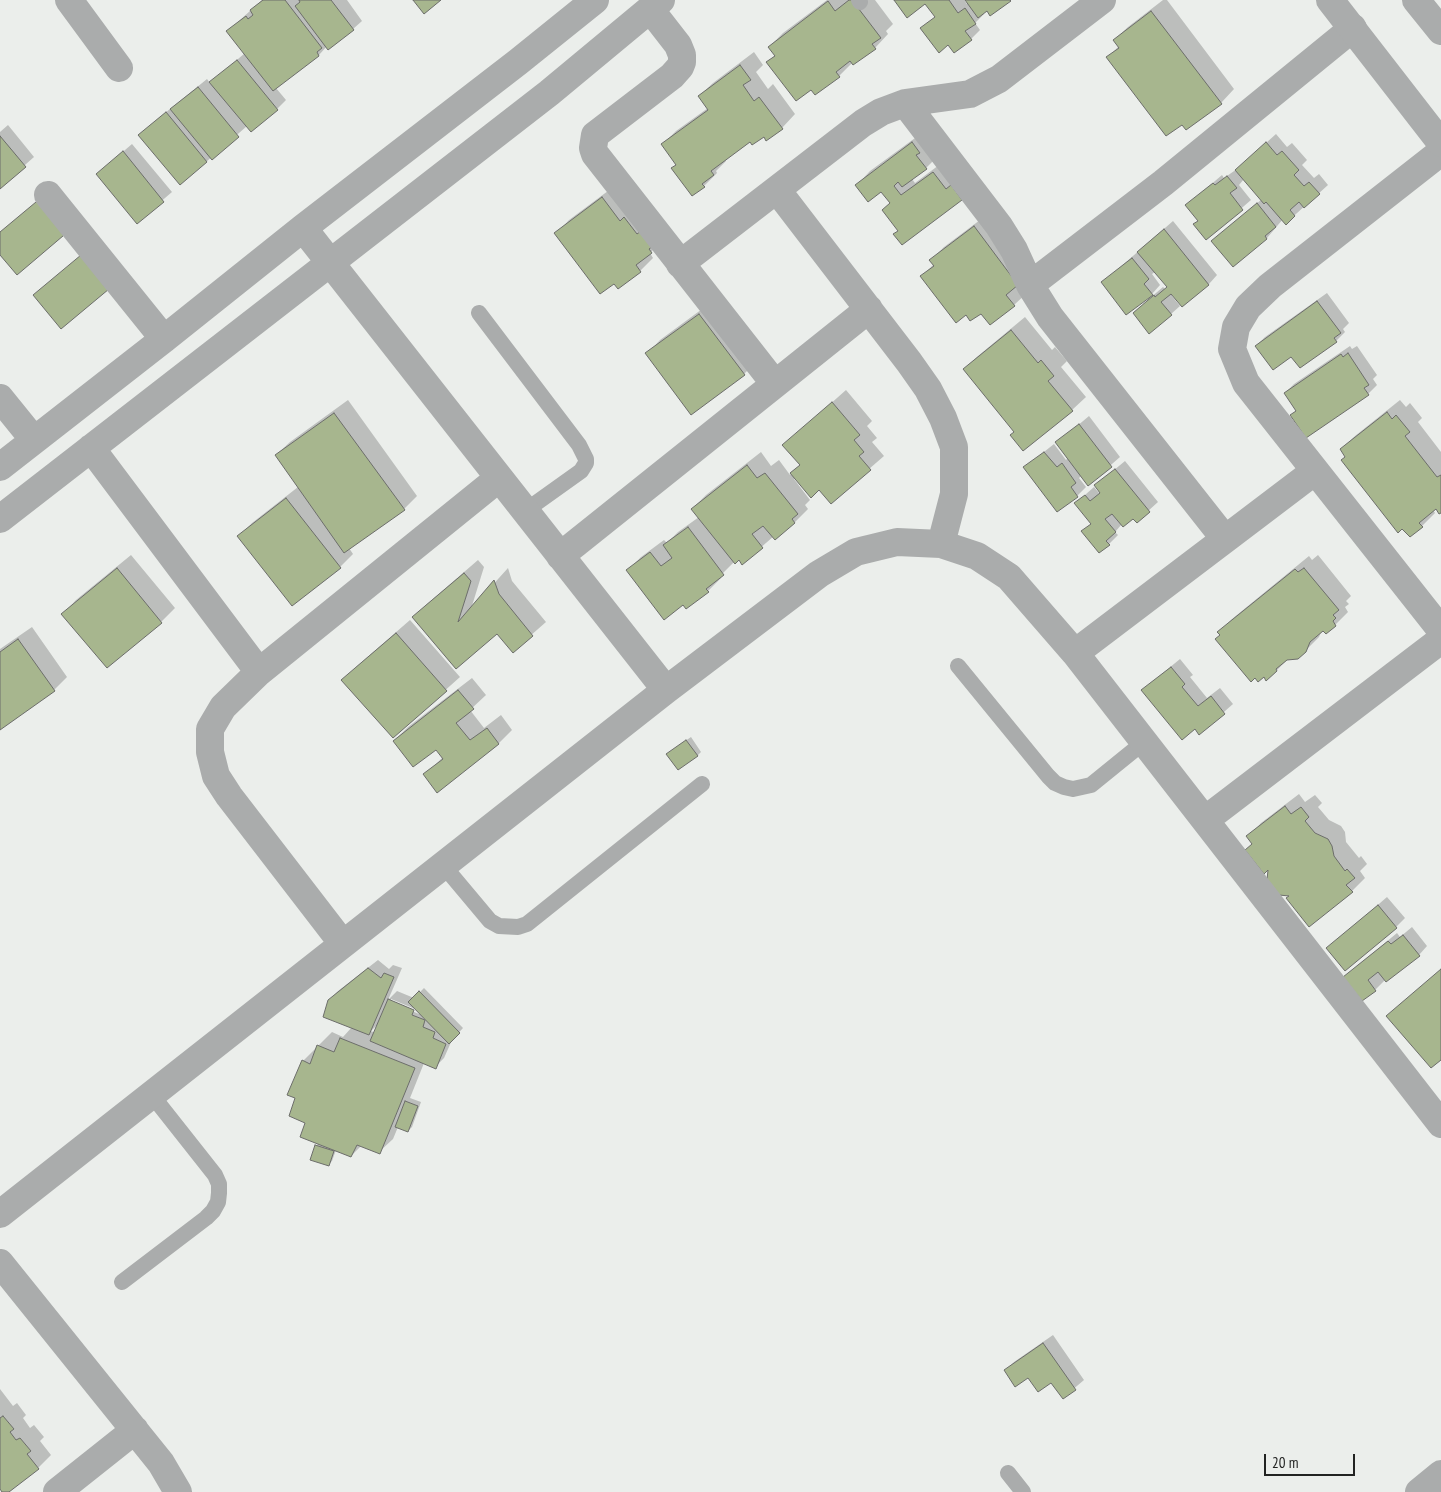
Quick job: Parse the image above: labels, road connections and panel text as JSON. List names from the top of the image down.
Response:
{
  "scale_bar": "20 m"
}
